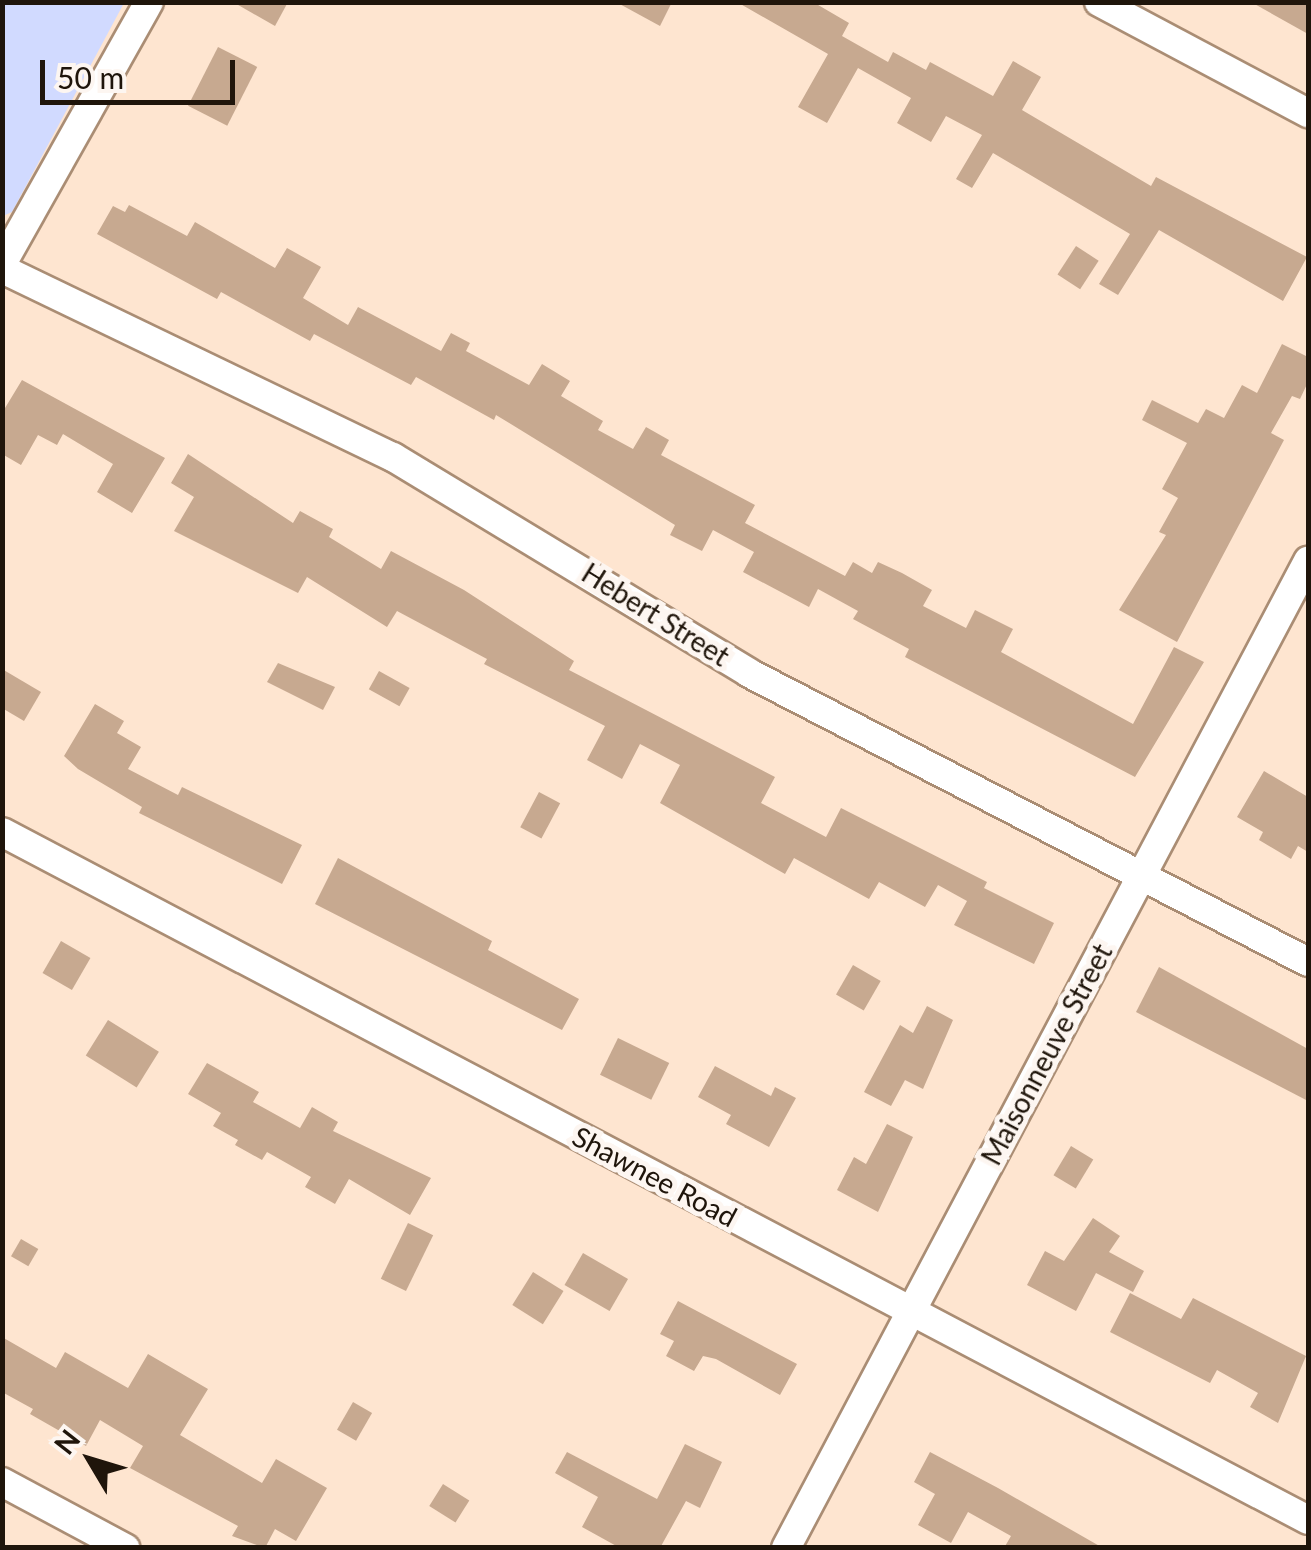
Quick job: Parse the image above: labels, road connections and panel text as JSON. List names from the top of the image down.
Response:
{
  "streets": {
    "street": ["Hebert Street", "Maisonneuve Street", "Shawnee Road"]
  },
  "crossings": [
    ["Hebert Street", "Maisonneuve Street"],
    ["Maisonneuve Street", "Shawnee Road"]
  ],
  "scale_bar": "50 m",
  "north": "top left"
}
